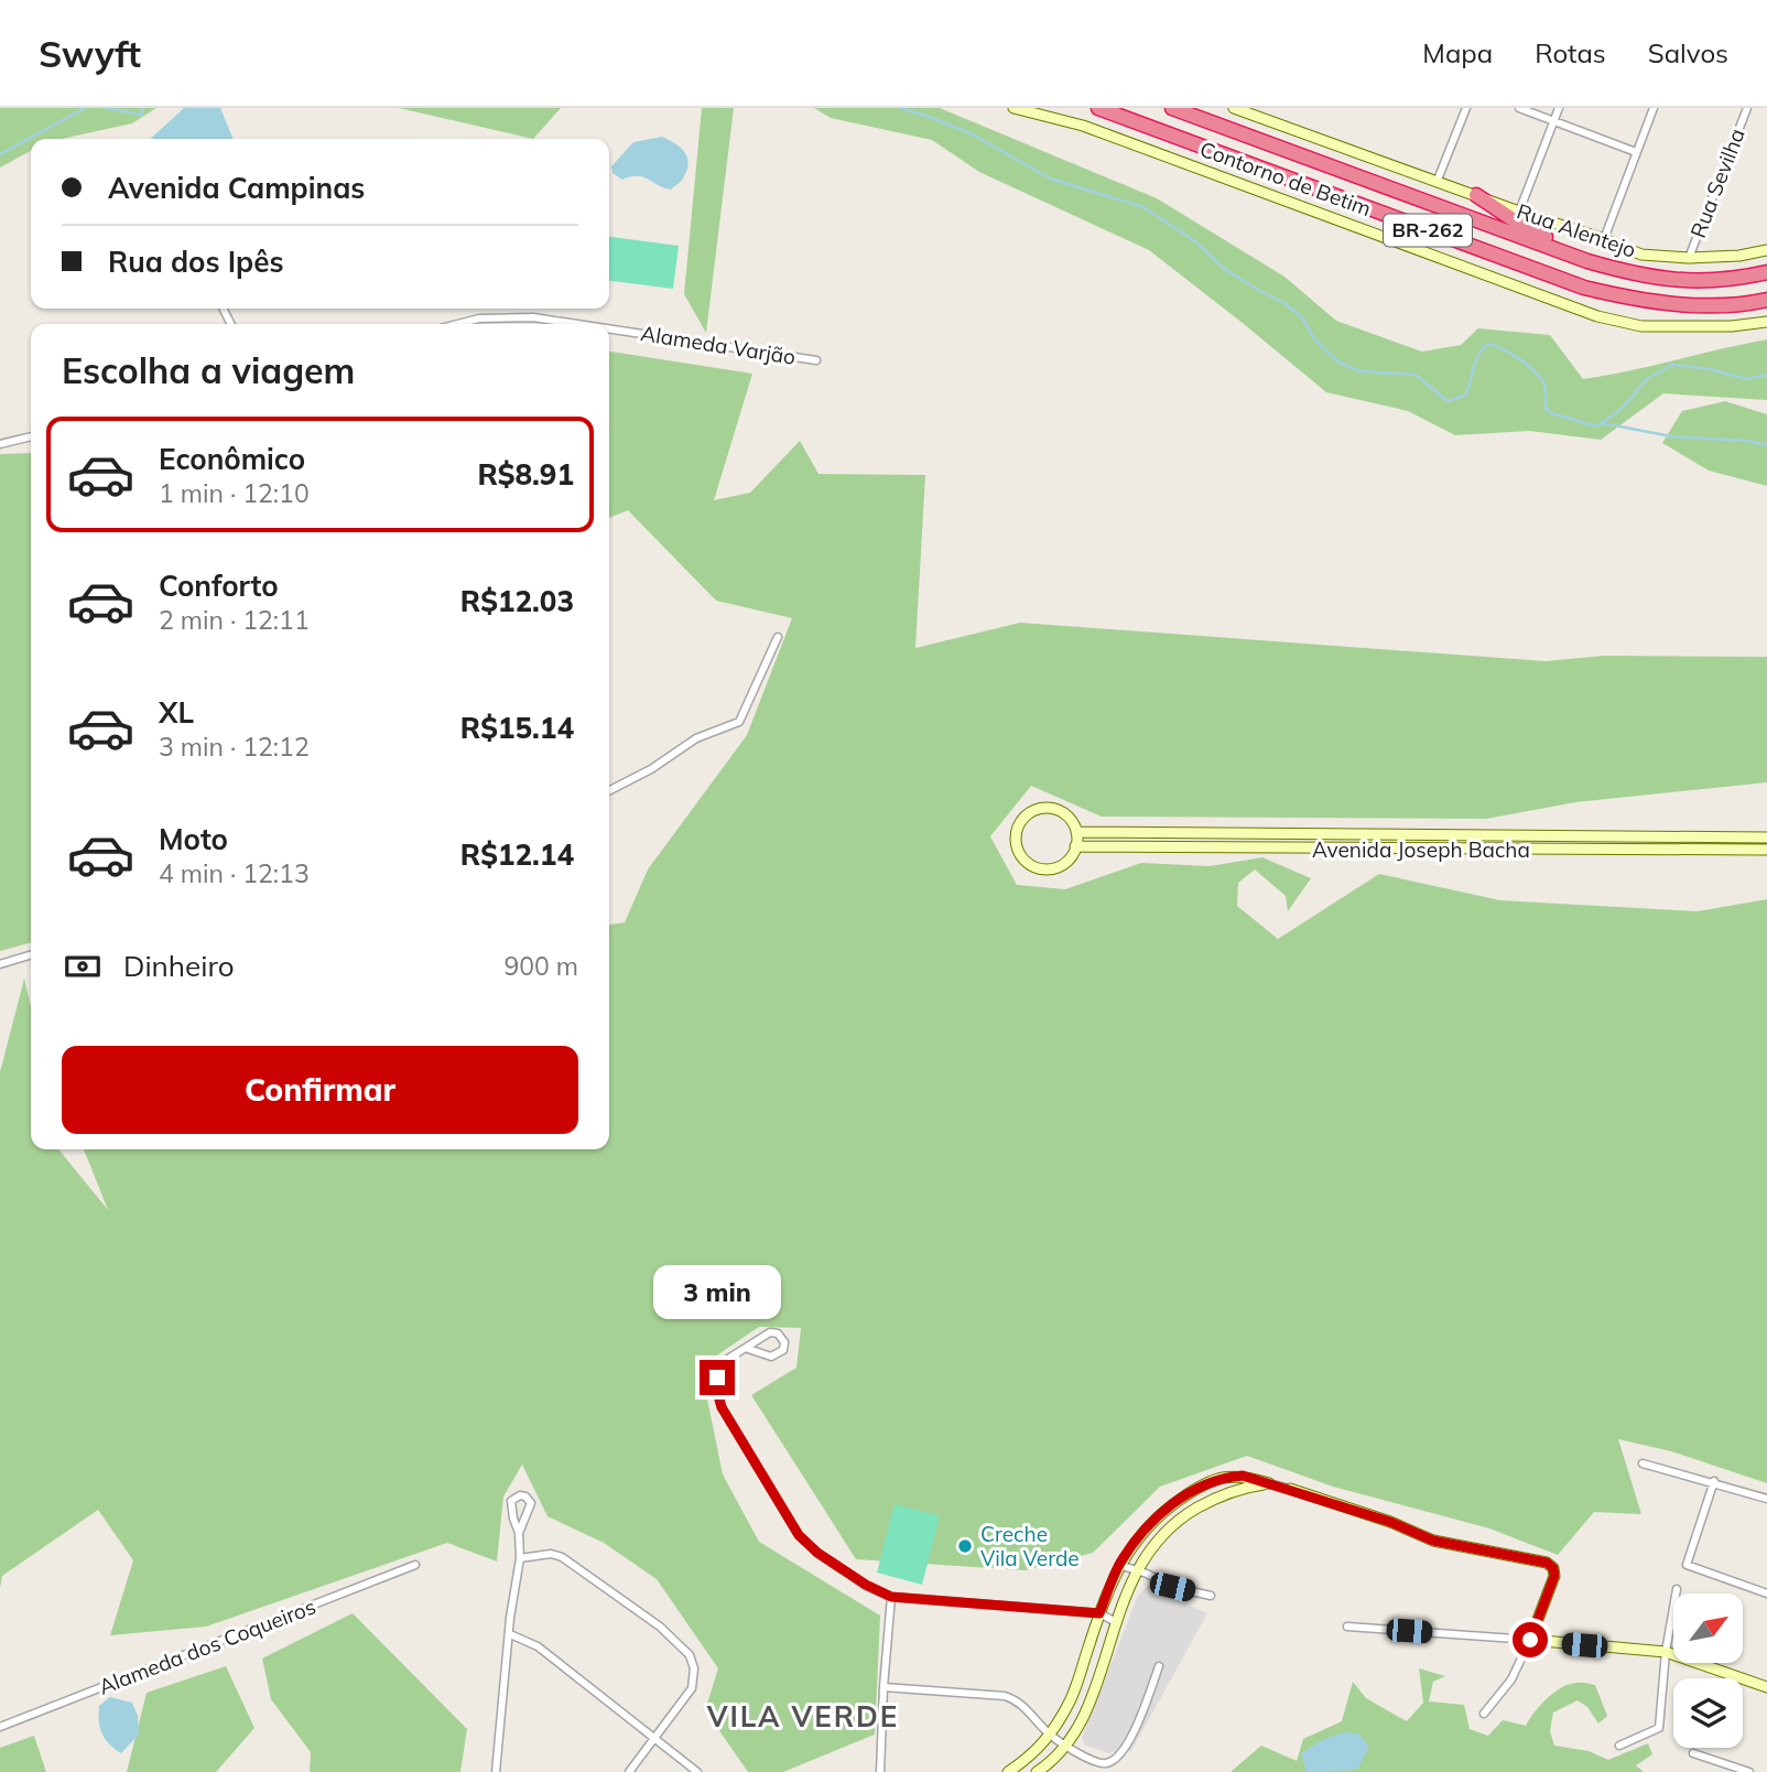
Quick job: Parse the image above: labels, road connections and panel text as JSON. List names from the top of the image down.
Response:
{
  "streets": {
    "highway": ["Contorno de Betim", "BR-262"],
    "street": [
      "Rua Sevilha",
      "Rua Alentejo",
      "Alameda Varjão",
      "Avenida Joseph Bacha",
      "Alameda dos Coqueiros"
    ]
  },
  "crossings": [
    ["Contorno de Betim", "BR-262"],
    ["Rua Sevilha", "Rua Alentejo"],
    ["BR-262", "Rua Alentejo"]
  ],
  "districts": ["VILA VERDE"],
  "places": ["Creche Vila Verde"],
  "north": "top right",
  "page": {
    "header": "Swyft",
    "nav": ["Mapa", "Rotas", "Salvos"],
    "banner": ["Avenida Campinas", "Rua dos Ipês"],
    "heading": "Escolha a viagem",
    "list": [
      {
        "name": "Econômico",
        "note": "1 min · 12:10",
        "value": "R$8.91"
      },
      {
        "name": "Conforto",
        "note": "2 min · 12:11",
        "value": "R$12.03"
      },
      {
        "name": "XL",
        "note": "3 min · 12:12",
        "value": "R$15.14"
      },
      {
        "name": "Moto",
        "note": "4 min · 12:13",
        "value": "R$12.14"
      }
    ],
    "pay": ["Dinheiro", "900 m"],
    "buttons": "Confirmar",
    "bubble": "3 min"
  }
}
